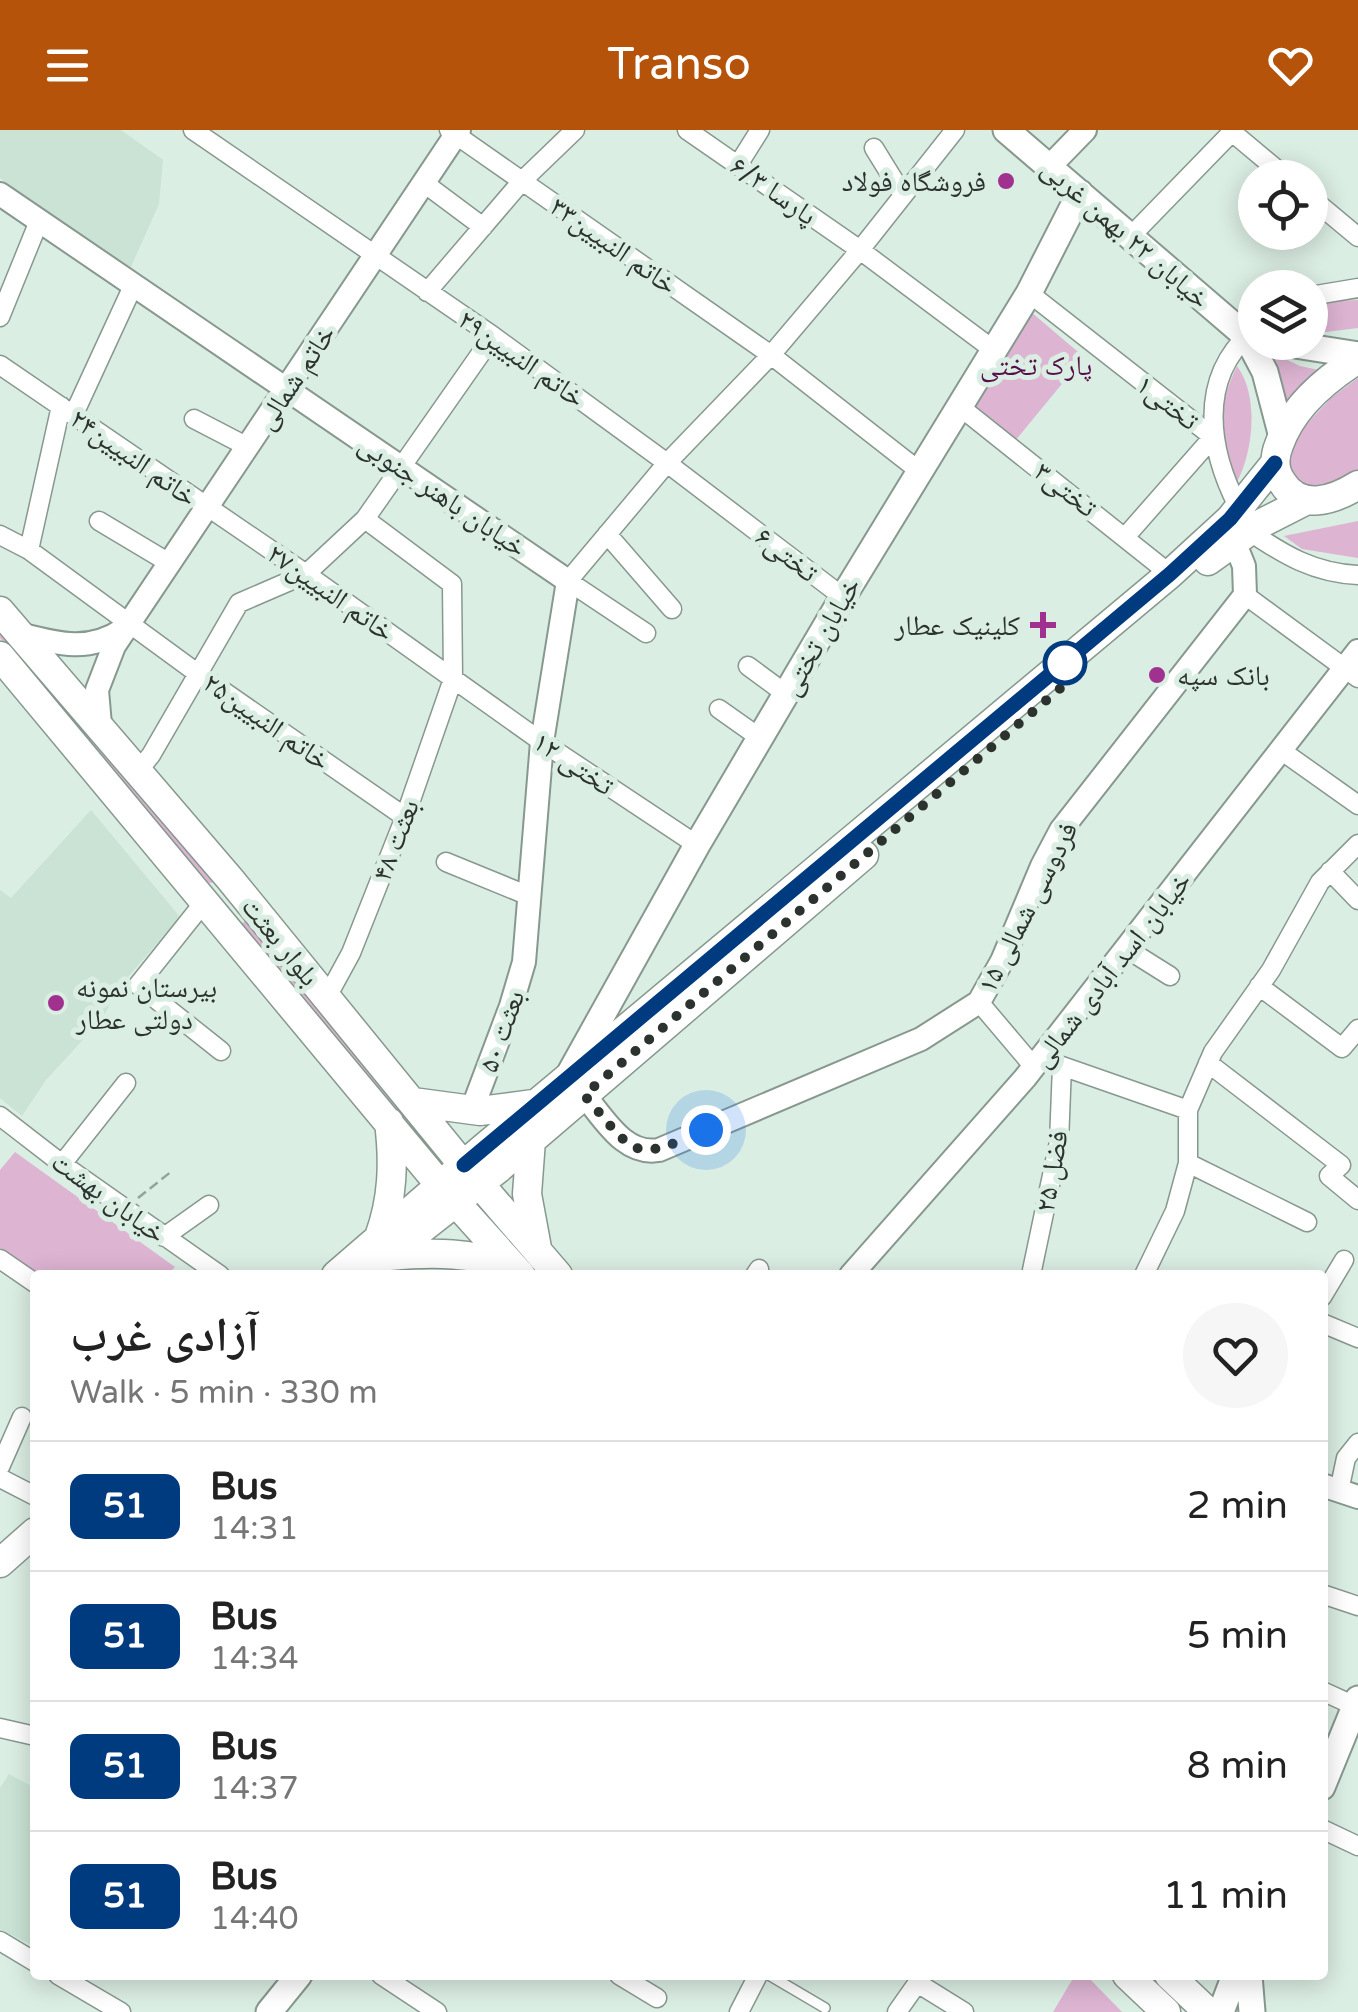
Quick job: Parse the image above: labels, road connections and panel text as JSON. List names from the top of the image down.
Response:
{
  "streets": {
    "main road": ["خیابان ۲۲ بهمن غربی", "خیابان تختی", "بلوار بعثت"],
    "street": [
      "پارسا ۶/۳",
      "خاتم النبیین۳۳",
      "خاتم النبیین۲۹",
      "خاتم شمالی",
      "تختی۱",
      "خاتم النبیین۲۴",
      "تختی۳",
      "خیابان باهنر جنوبی",
      "تختی۶",
      "خاتم النبیین۲۷",
      "خاتم النبیین۲۵",
      "تختی ۱۲",
      "بعثت ۴۸",
      "فردوسی شمالی ۱۵",
      "خیابان اسد آبادی شمالی",
      "بعثت ۵۰",
      "فضل ۲۵",
      "خیابان بهشت"
    ]
  },
  "crossings": [
    ["پارسا ۶/۳", "خیابان تختی"],
    ["خیابان ۲۲ بهمن غربی", "خیابان تختی"],
    ["خاتم النبیین۳۳", "خاتم شمالی"],
    ["خاتم النبیین۳۳", "خیابان تختی"],
    ["خاتم النبیین۲۹", "خاتم شمالی"],
    ["خاتم النبیین۲۹", "تختی۶"],
    ["خاتم شمالی", "خاتم النبیین۲۴"],
    ["خاتم شمالی", "خیابان باهنر جنوبی"],
    ["خاتم شمالی", "خاتم النبیین۲۷"],
    ["خاتم شمالی", "خاتم النبیین۲۵"],
    ["خاتم شمالی", "بلوار بعثت"],
    ["تختی۱", "خیابان تختی"],
    ["خاتم النبیین۲۴", "خاتم النبیین۲۷"],
    ["تختی۳", "خیابان تختی"],
    ["تختی۶", "خیابان تختی"],
    ["خاتم النبیین۲۷", "تختی ۱۲"],
    ["خاتم النبیین۲۷", "بعثت ۴۸"],
    ["خیابان تختی", "تختی ۱۲"],
    ["خیابان تختی", "فردوسی شمالی ۱۵"],
    ["خاتم النبیین۲۵", "بعثت ۴۸"],
    ["تختی ۱۲", "بعثت ۴۸"],
    ["بعثت ۴۸", "بلوار بعثت"],
    ["خیابان اسد آبادی شمالی", "فضل ۲۵"]
  ],
  "parks": ["پارک تختی"],
  "places": {
    "other": ["فروشگاه فولاد", "بانک سپه", "بیرستان نمونه دولتی عطار"],
    "health": ["کلینیک عطار"]
  },
  "lines": ["bus line 51"],
  "page": {
    "header": "Transo",
    "heading": ["آزادی غرب", "Walk · 5 min · 330 m"],
    "list": [
      {
        "mark": "51",
        "name": "Bus",
        "note": "14:31",
        "value": "2 min"
      },
      {
        "mark": "51",
        "name": "Bus",
        "note": "14:34",
        "value": "5 min"
      },
      {
        "mark": "51",
        "name": "Bus",
        "note": "14:37",
        "value": "8 min"
      },
      {
        "mark": "51",
        "name": "Bus",
        "note": "14:40",
        "value": "11 min"
      }
    ]
  }
}
